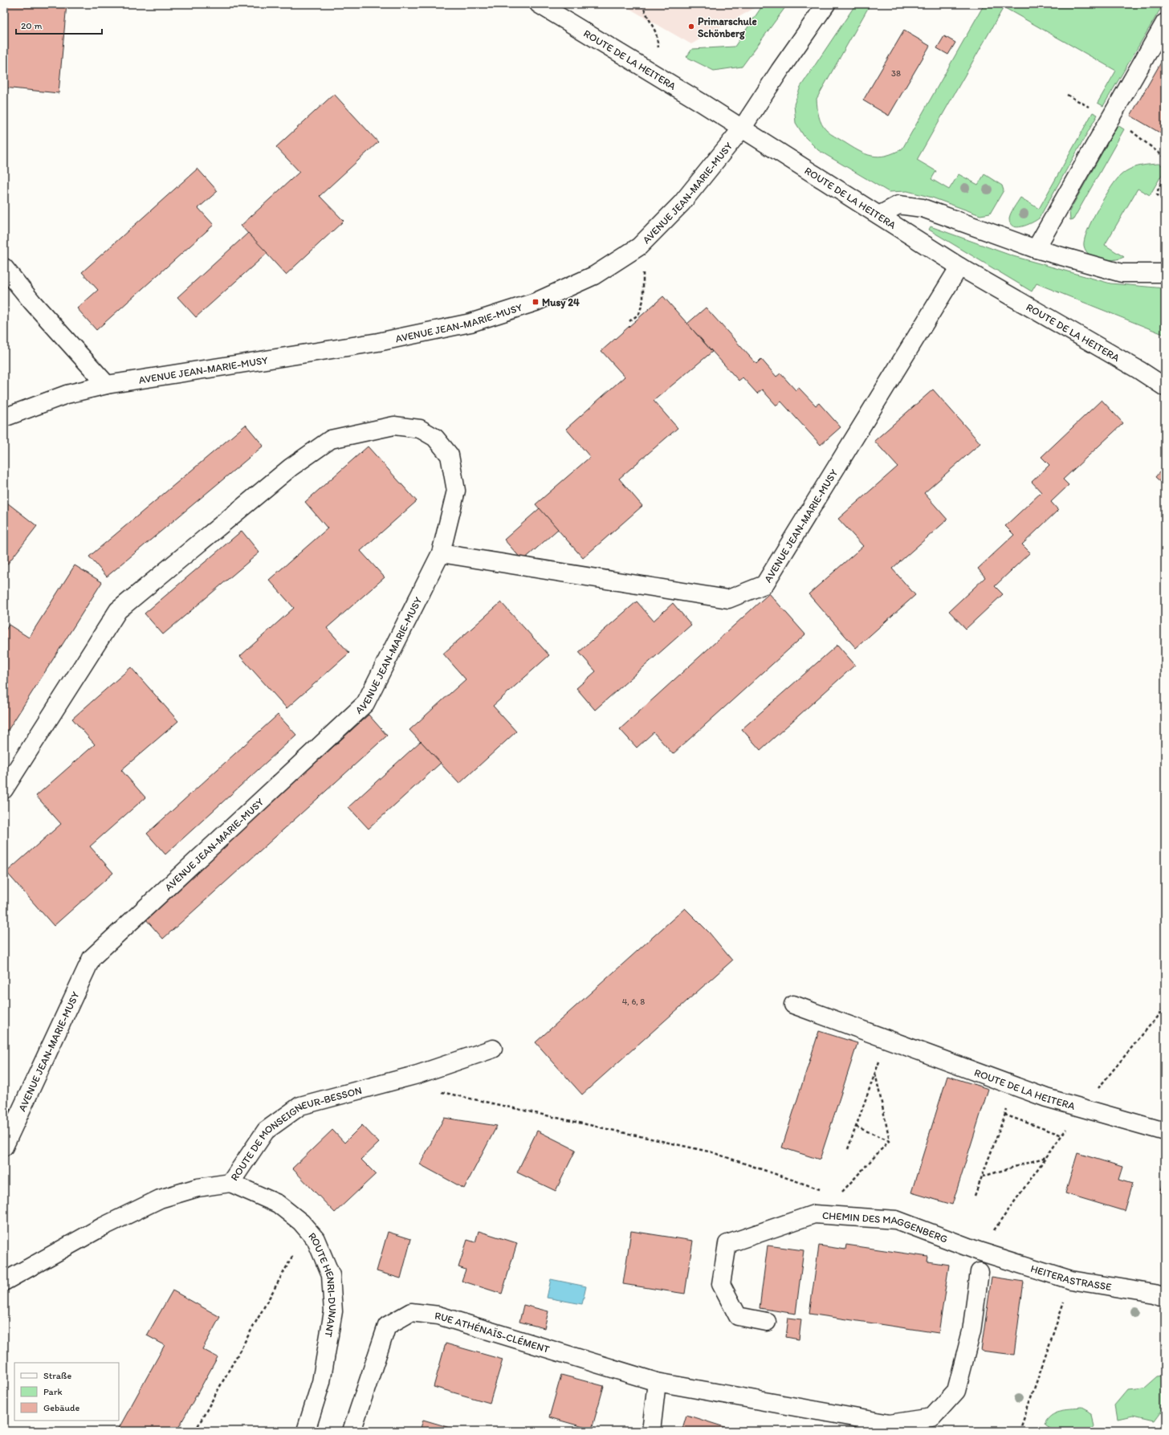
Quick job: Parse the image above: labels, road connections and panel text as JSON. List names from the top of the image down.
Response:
{
  "streets": {
    "street": [
      "ROUTE DE LA HEITERA",
      "AVENUE JEAN-MARIE-MUSY",
      "ROUTE DE MONSEIGNEUR-BESSON",
      "CHEMIN DES MAGGENBERG",
      "HEITERASTRASSE",
      "ROUTE HENRI-DUNANT",
      "RUE ATHÉNAÏS-CLÉMENT"
    ]
  },
  "crossings": [
    ["ROUTE DE LA HEITERA", "AVENUE JEAN-MARIE-MUSY"],
    ["ROUTE DE MONSEIGNEUR-BESSON", "ROUTE HENRI-DUNANT"],
    ["CHEMIN DES MAGGENBERG", "HEITERASTRASSE"]
  ],
  "places": {
    "other": ["Primarschule Schönberg"],
    "transit": ["Musy 24"]
  },
  "house_numbers": ["38", "4, 6, 8"],
  "legend": ["Straße", "Park", "Gebäude"],
  "scale_bar": "20 m"
}
